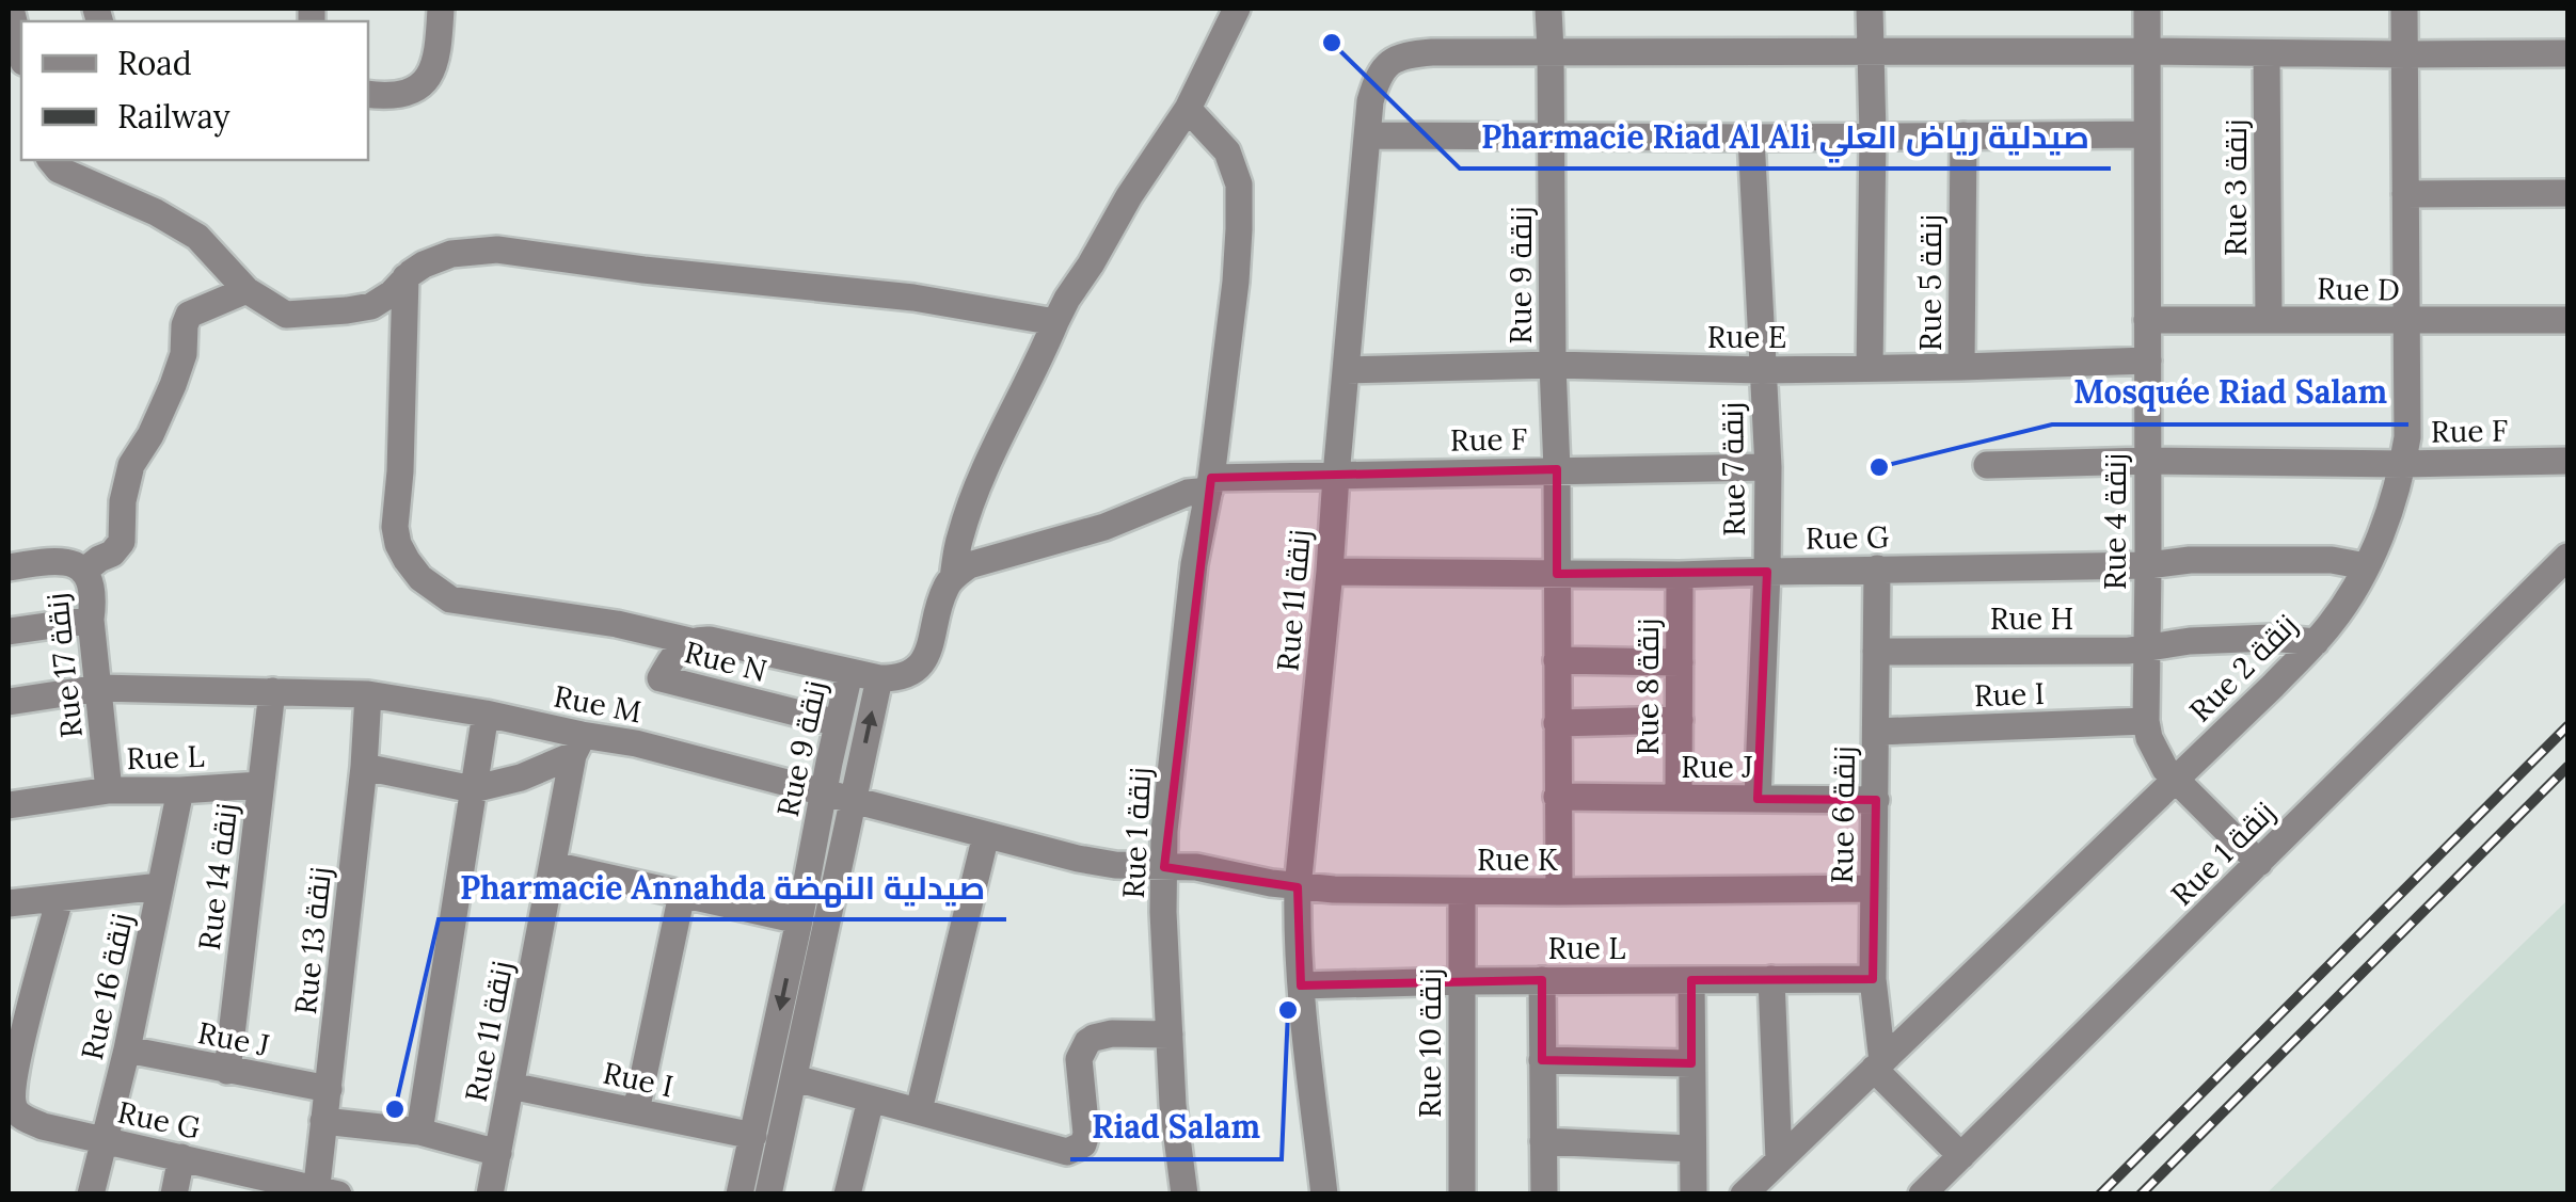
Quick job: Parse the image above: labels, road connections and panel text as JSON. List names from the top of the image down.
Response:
{
  "streets": {
    "street": [
      "Rue 3 زنقة",
      "Rue 9 زنقة",
      "Rue 5 زنقة",
      "Rue D",
      "Rue E",
      "Rue F",
      "Rue 7 زنقة",
      "Rue 4 زنقة",
      "Rue G",
      "Rue 11 زنقة",
      "Rue H",
      "Rue N",
      "Rue 17 زنقة",
      "Rue 2 زنقة",
      "Rue 8 زنقة",
      "Rue I",
      "Rue M",
      "Rue L",
      "Rue J",
      "Rue 6 زنقة",
      "Rue 1 زنقة",
      "Rue K",
      "Rue 14 زنقة",
      "Rue 13 زنقة",
      "Rue 16 زنقة",
      "Rue 10 زنقة"
    ]
  },
  "crossings": [
    ["Rue 3 زنقة", "Rue D"],
    ["Rue 9 زنقة", "Rue E"],
    ["Rue 9 زنقة", "Rue F"],
    ["Rue 9 زنقة", "Rue G"],
    ["Rue 9 زنقة", "Rue 11 زنقة"],
    ["Rue 9 زنقة", "Rue N"],
    ["Rue 9 زنقة", "Rue I"],
    ["Rue 9 زنقة", "Rue M"],
    ["Rue 9 زنقة", "Rue J"],
    ["Rue 9 زنقة", "Rue K"],
    ["Rue 5 زنقة", "Rue E"],
    ["Rue D", "Rue 4 زنقة"],
    ["Rue D", "Rue 2 زنقة"],
    ["Rue E", "Rue 7 زنقة"],
    ["Rue E", "Rue 4 زنقة"],
    ["Rue E", "Rue 11 زنقة"],
    ["Rue F", "Rue 7 زنقة"],
    ["Rue F", "Rue 4 زنقة"],
    ["Rue F", "Rue 11 زنقة"],
    ["Rue F", "Rue 2 زنقة"],
    ["Rue F", "Rue 1 زنقة"],
    ["Rue 7 زنقة", "Rue G"],
    ["Rue 7 زنقة", "Rue J"],
    ["Rue 4 زنقة", "Rue G"],
    ["Rue 4 زنقة", "Rue H"],
    ["Rue 4 زنقة", "Rue 2 زنقة"],
    ["Rue 4 زنقة", "Rue I"],
    ["Rue 4 زنقة", "Rue 1 زنقة"],
    ["Rue G", "Rue 11 زنقة"],
    ["Rue G", "Rue 2 زنقة"],
    ["Rue G", "Rue 8 زنقة"],
    ["Rue G", "Rue 6 زنقة"],
    ["Rue G", "Rue 13 زنقة"],
    ["Rue G", "Rue 16 زنقة"],
    ["Rue 11 زنقة", "Rue I"],
    ["Rue 11 زنقة", "Rue M"],
    ["Rue 11 زنقة", "Rue L"],
    ["Rue 11 زنقة", "Rue K"],
    ["Rue H", "Rue 2 زنقة"],
    ["Rue H", "Rue 6 زنقة"],
    ["Rue 17 زنقة", "Rue M"],
    ["Rue 17 زنقة", "Rue L"],
    ["Rue 2 زنقة", "Rue 6 زنقة"],
    ["Rue 8 زنقة", "Rue J"],
    ["Rue I", "Rue 6 زنقة"],
    ["Rue M", "Rue 1 زنقة"],
    ["Rue M", "Rue K"],
    ["Rue M", "Rue 14 زنقة"],
    ["Rue M", "Rue 13 زنقة"],
    ["Rue L", "Rue 6 زنقة"],
    ["Rue L", "Rue 14 زنقة"],
    ["Rue L", "Rue 16 زنقة"],
    ["Rue L", "Rue 10 زنقة"],
    ["Rue J", "Rue 6 زنقة"],
    ["Rue J", "Rue 14 زنقة"],
    ["Rue J", "Rue 13 زنقة"],
    ["Rue J", "Rue 16 زنقة"],
    ["Rue 6 زنقة", "Rue K"],
    ["Rue 1 زنقة", "Rue K"],
    ["Rue K", "Rue 10 زنقة"]
  ],
  "places": [
    "Pharmacie Riad Al Ali صيدلية رياض العلي",
    "Mosquée Riad Salam",
    "Riad Salam",
    "Pharmacie Annahda صيدلية النهضة"
  ],
  "legend": ["Road", "Railway"]
}
